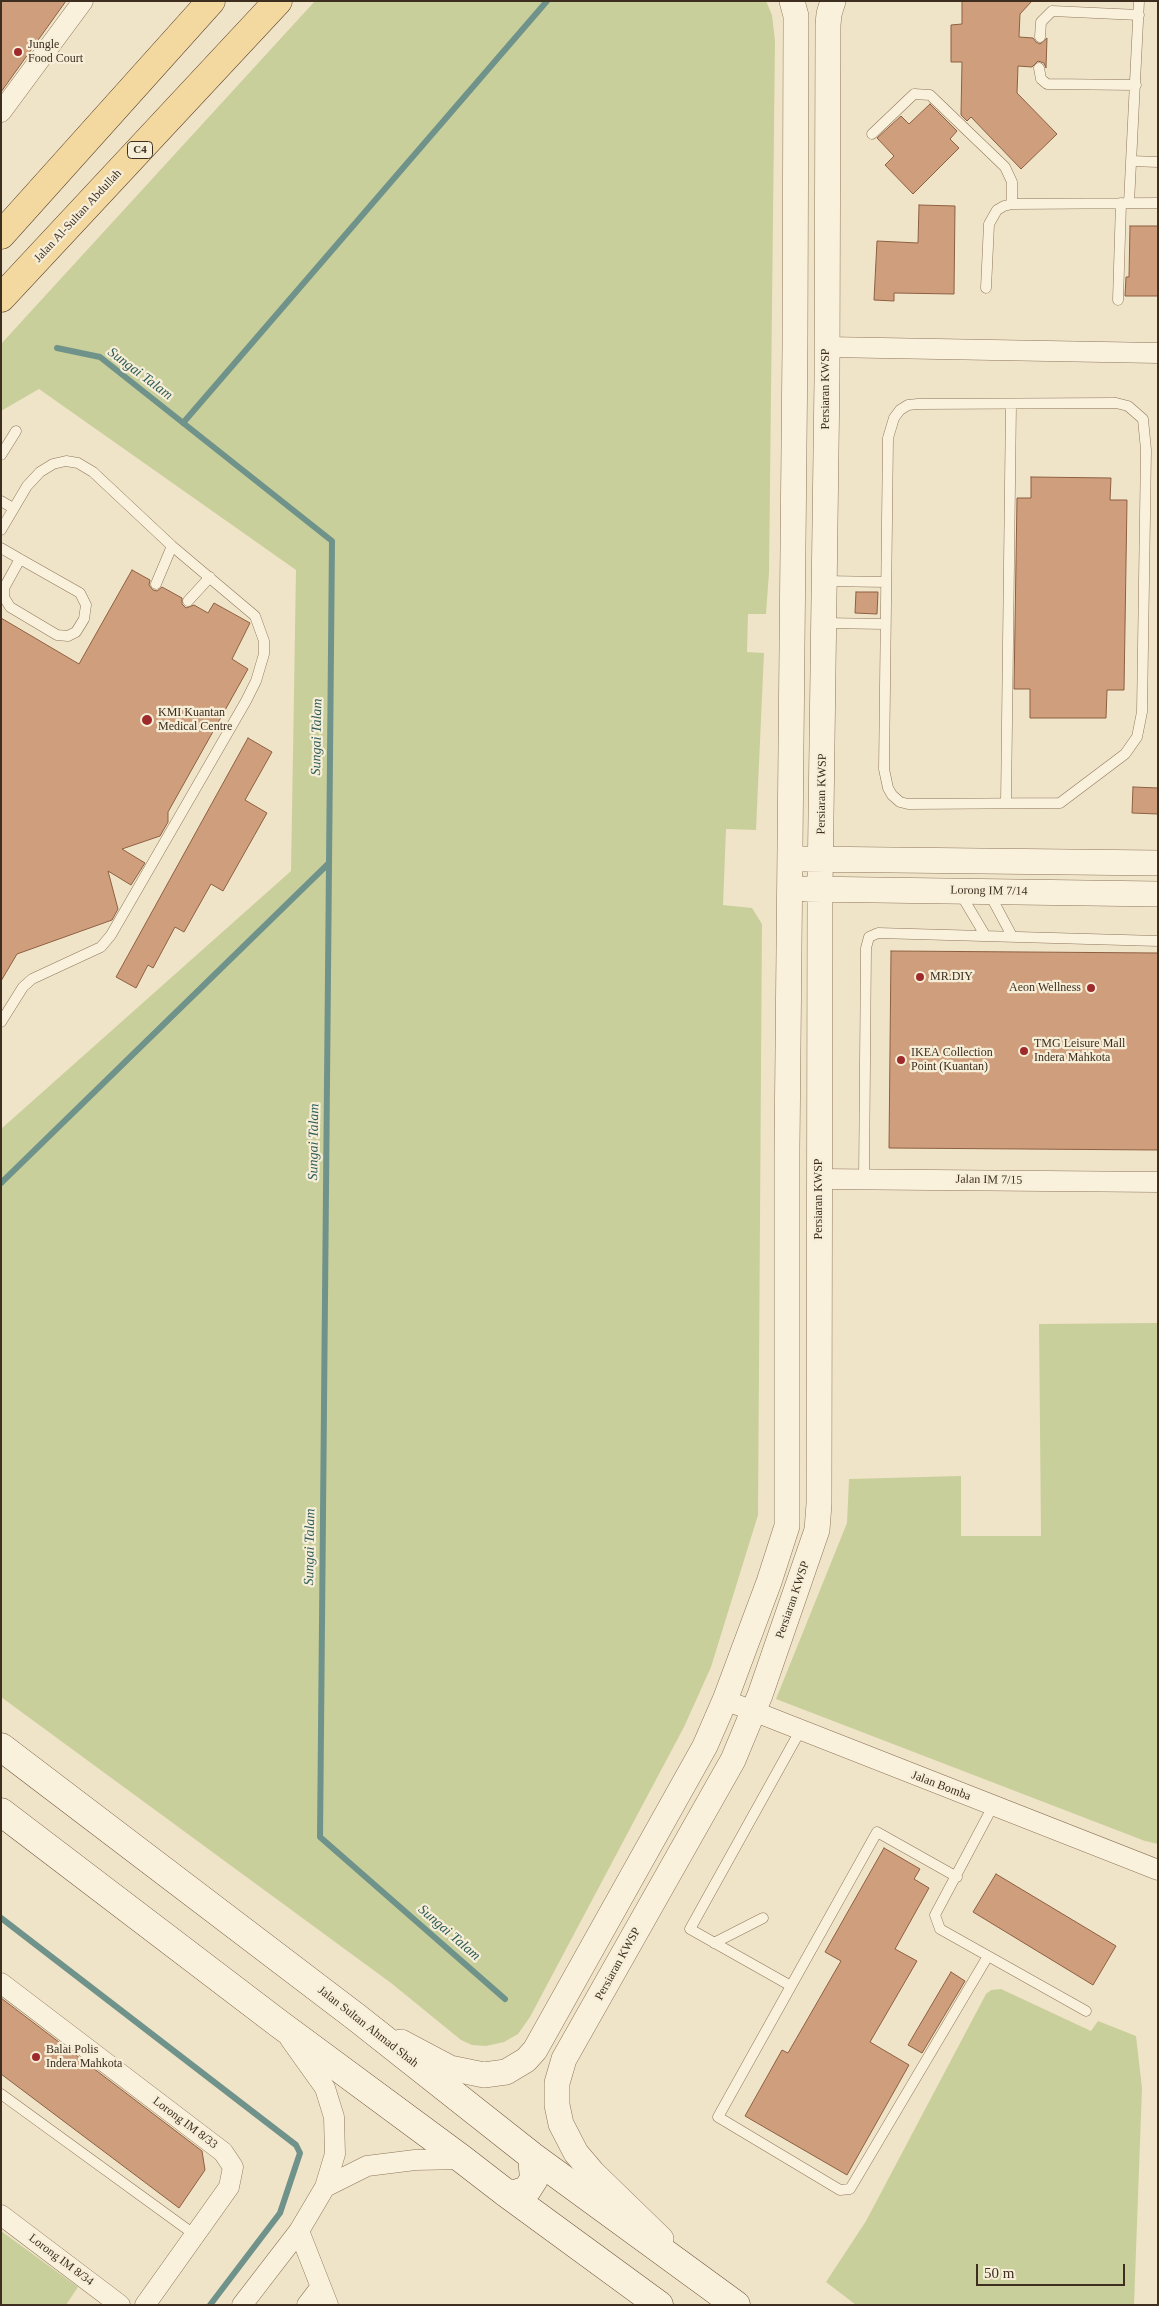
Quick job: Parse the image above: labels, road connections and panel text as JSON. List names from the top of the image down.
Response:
{
  "streets": {
    "main road": ["C4", "Jalan Al-Sultan Abdullah", "Jalan Sultan Ahmad Shah"],
    "street": [
      "Persiaran KWSP",
      "Lorong IM 7/14",
      "Jalan IM 7/15",
      "Jalan Bomba",
      "Lorong IM 8/33",
      "Lorong IM 8/34"
    ]
  },
  "crossings": [
    ["Persiaran KWSP", "Lorong IM 7/14"],
    ["Persiaran KWSP", "Jalan IM 7/15"],
    ["Persiaran KWSP", "Jalan Bomba"],
    ["Persiaran KWSP", "Jalan Sultan Ahmad Shah"]
  ],
  "water": ["Sungai Talam"],
  "places": [
    "Jungle Food Court",
    "KMI Kuantan Medical Centre",
    "MR.DIY",
    "Aeon Wellness",
    "TMG Leisure Mall Indera Mahkota",
    "IKEA Collection Point (Kuantan)",
    "Balai Polis Indera Mahkota"
  ],
  "scale_bar": "50 m"
}
